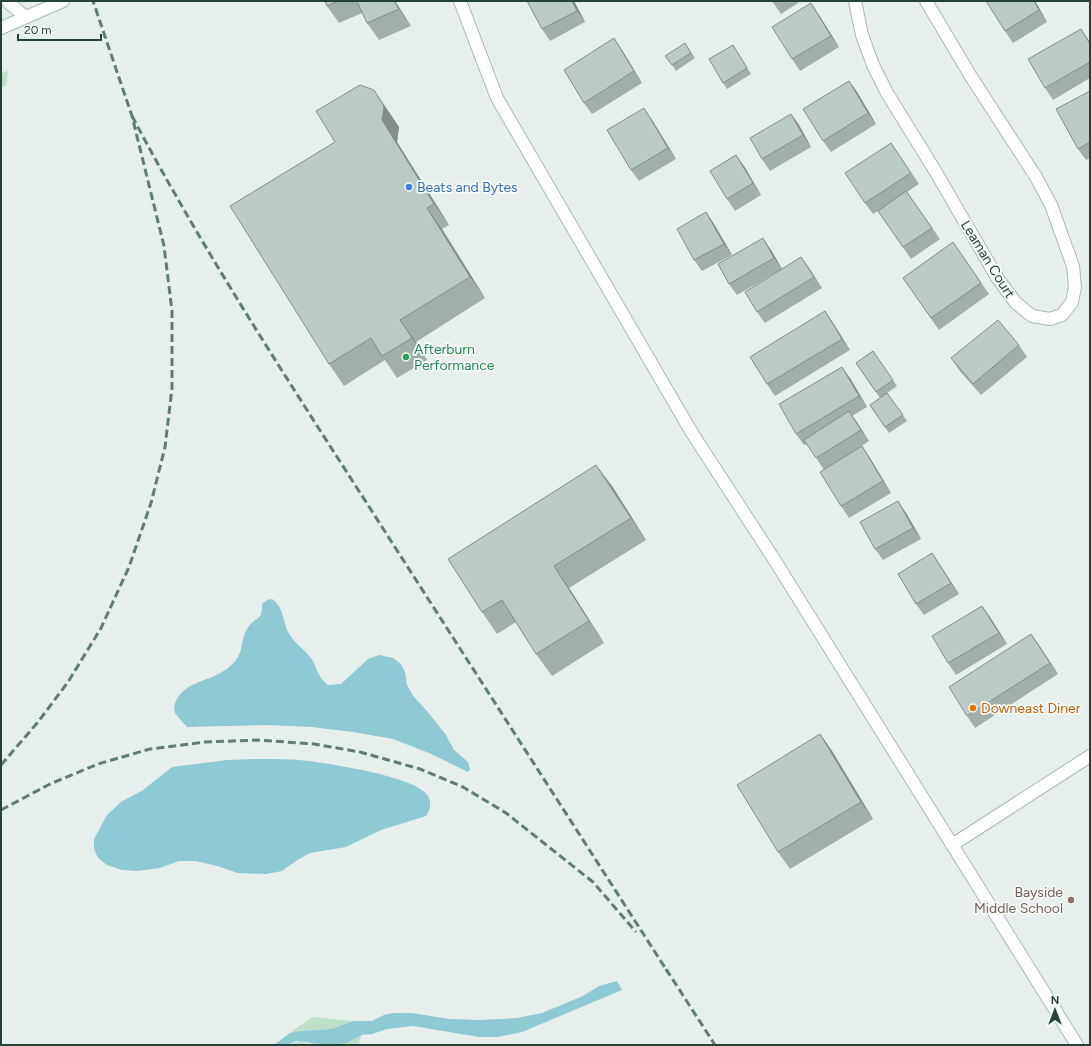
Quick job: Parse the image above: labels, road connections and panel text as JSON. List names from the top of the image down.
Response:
{
  "streets": {
    "main road": ["Leaman Court"]
  },
  "places": [
    "Beats and Bytes",
    "Afterburn Performance",
    "Downeast Diner",
    "Bayside Middle School"
  ],
  "scale_bar": "20 m",
  "north": "top"
}
